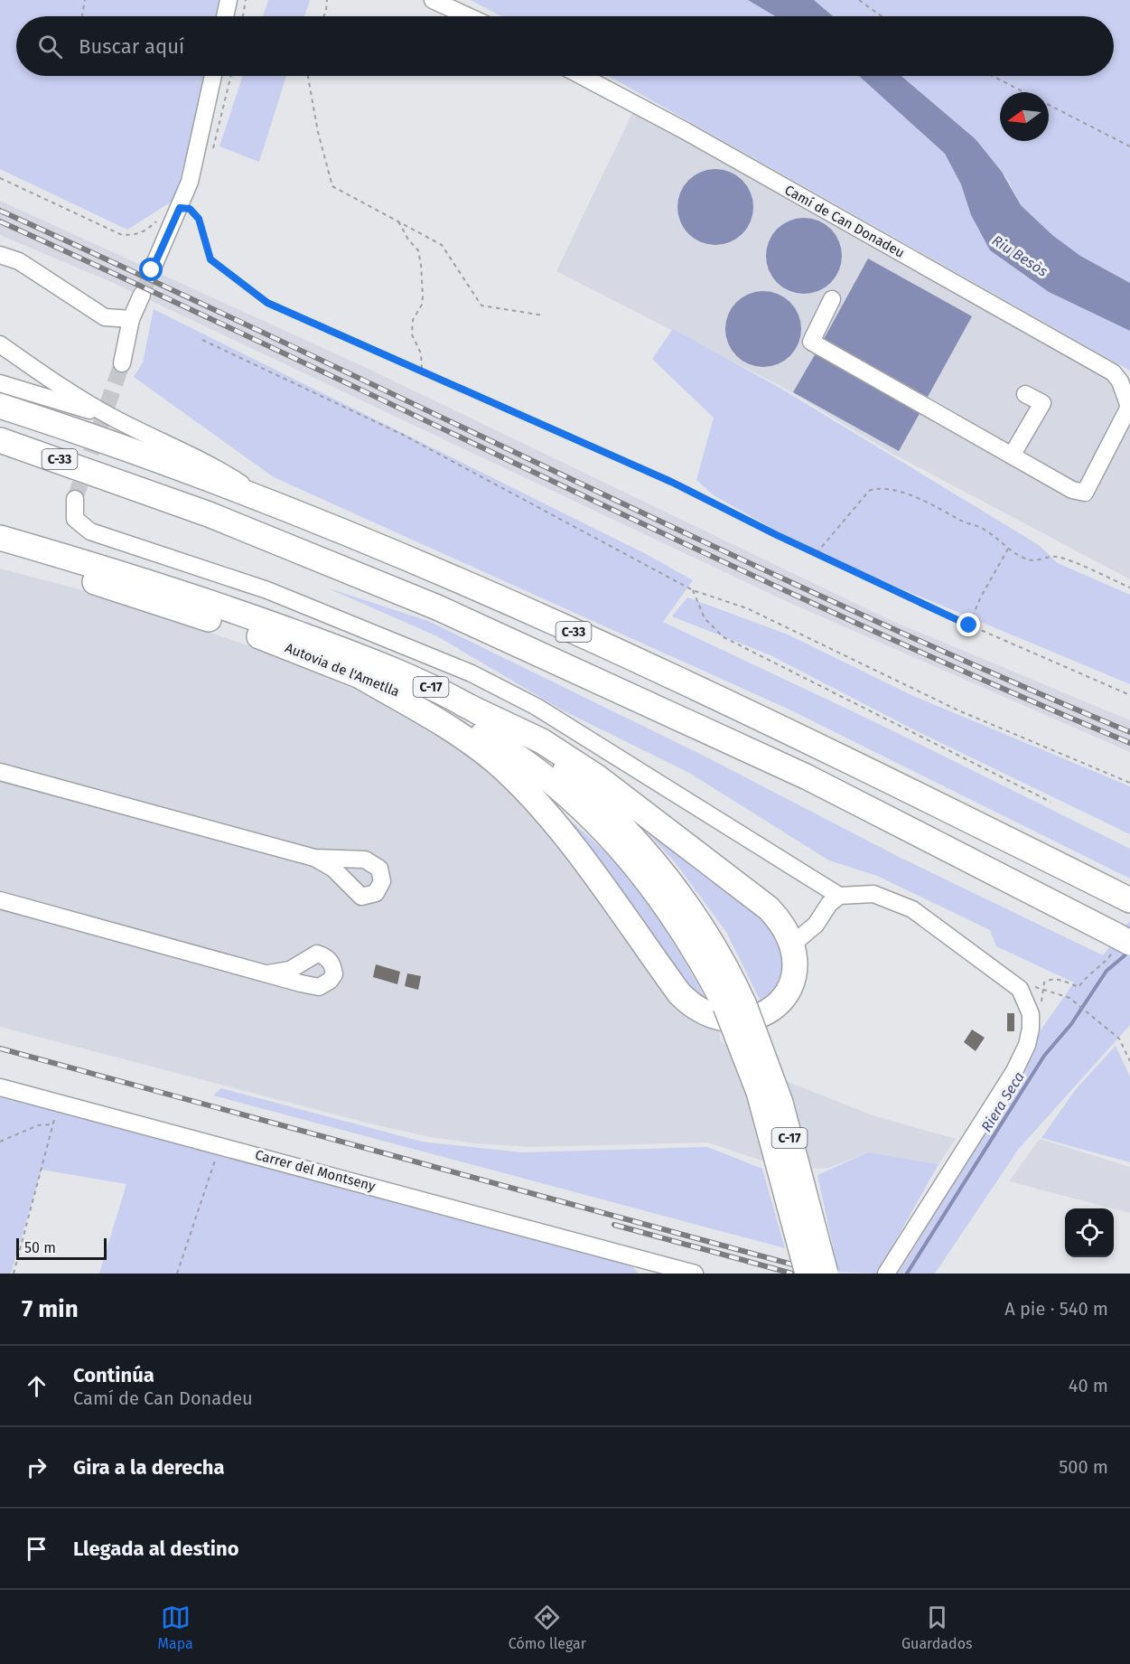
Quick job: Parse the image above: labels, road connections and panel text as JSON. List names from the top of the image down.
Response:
{
  "streets": {
    "highway": ["C-33", "Autovia de l'Ametlla", "C-17"],
    "street": ["Camí de Can Donadeu", "Carrer del Montseny"]
  },
  "crossings": [
    ["Autovia de l'Ametlla", "C-17"]
  ],
  "water": ["Riu Besòs", "Riera Seca"],
  "scale_bar": "50 m",
  "north": "left",
  "page": {
    "search": "Buscar aquí",
    "scale": "50 m",
    "heading": ["7 min", "A pie · 540 m"],
    "list": [
      ["Continúa", "Camí de Can Donadeu", "40 m"],
      ["Gira a la derecha", "500 m"],
      "Llegada al destino"
    ],
    "nav": ["Mapa", "Cómo llegar", "Guardados"]
  }
}
